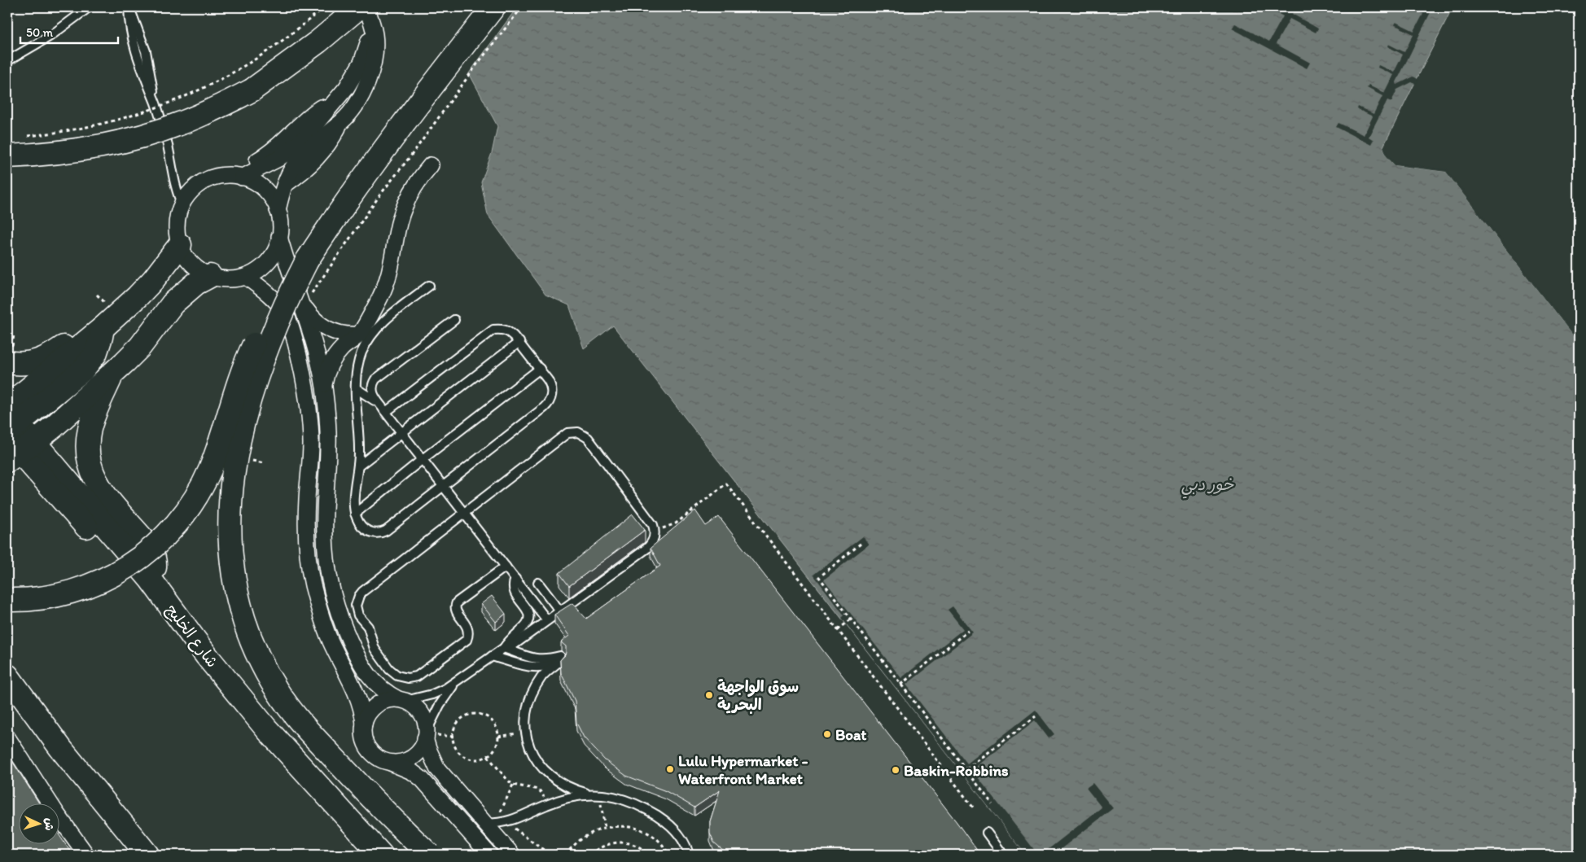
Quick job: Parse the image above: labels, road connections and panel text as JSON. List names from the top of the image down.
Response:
{
  "streets": {
    "main road": ["شارع الخليج"]
  },
  "water": ["خور دبي"],
  "places": [
    "سوق الواجهة البحرية",
    "Boat",
    "Lulu Hypermarket - Waterfront Market",
    "Baskin-Robbins"
  ],
  "scale_bar": "50 m",
  "north": "right"
}
